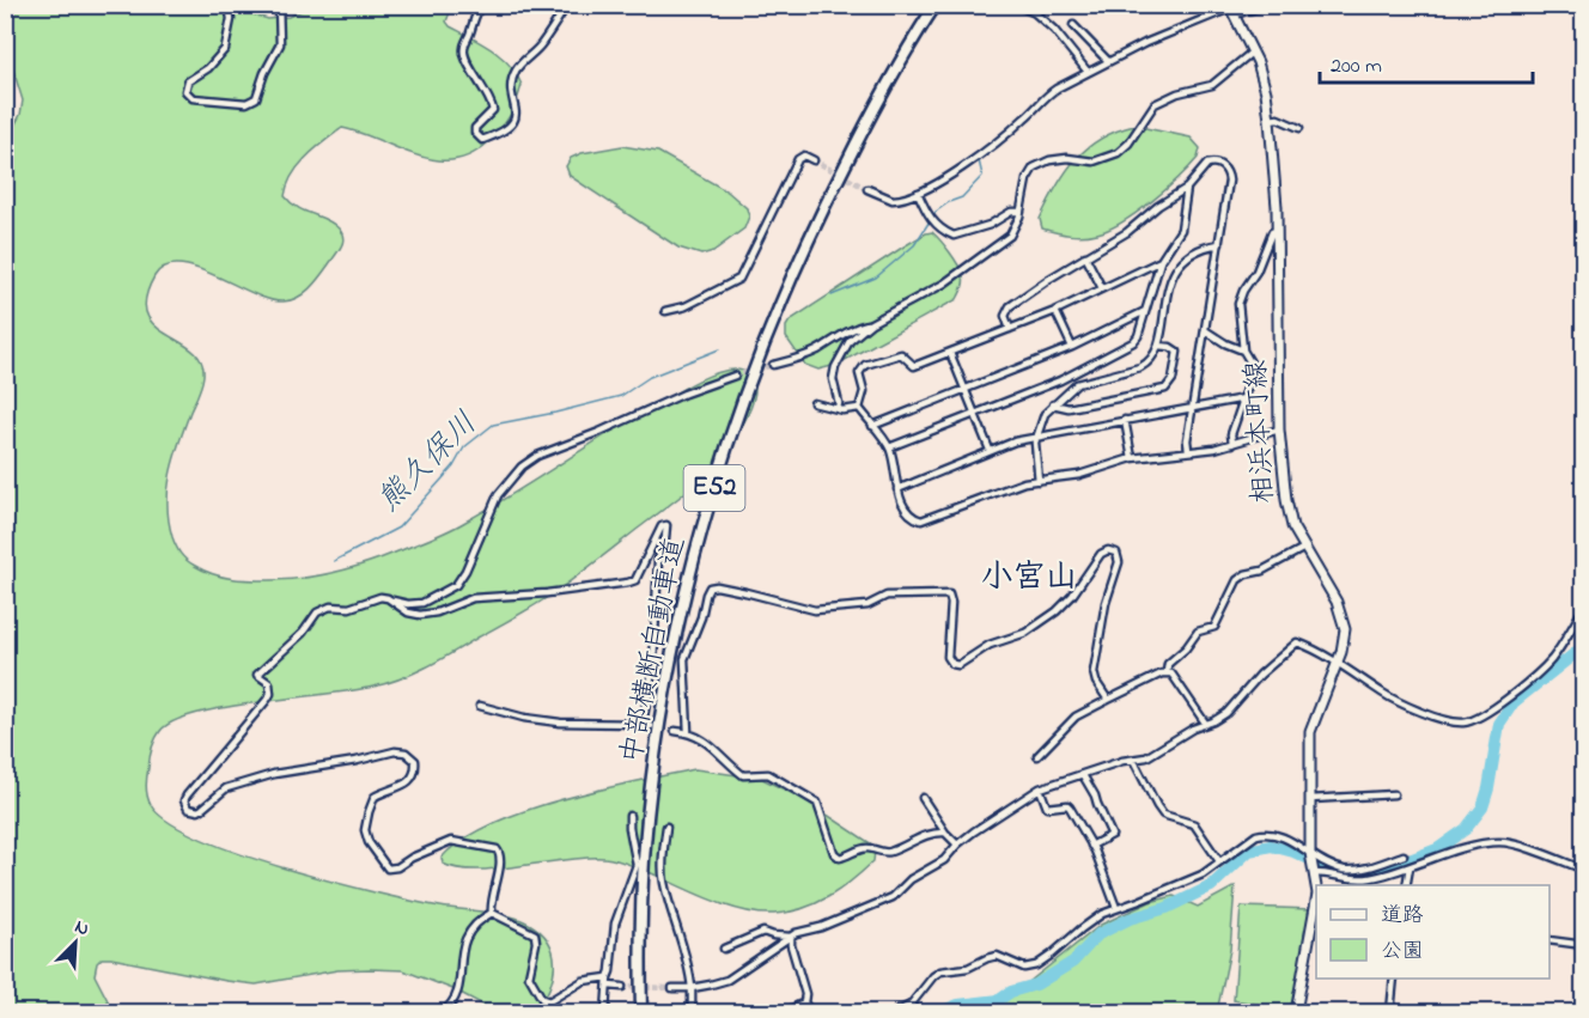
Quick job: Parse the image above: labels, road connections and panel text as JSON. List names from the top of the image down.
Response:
{
  "streets": {
    "highway": ["E52", "中部横断自動車道"],
    "main road": ["相浜本町線"]
  },
  "districts": ["小宮山"],
  "water": ["熊久保川"],
  "legend": ["道路", "公園"],
  "scale_bar": "200 m",
  "north": "top right"
}
